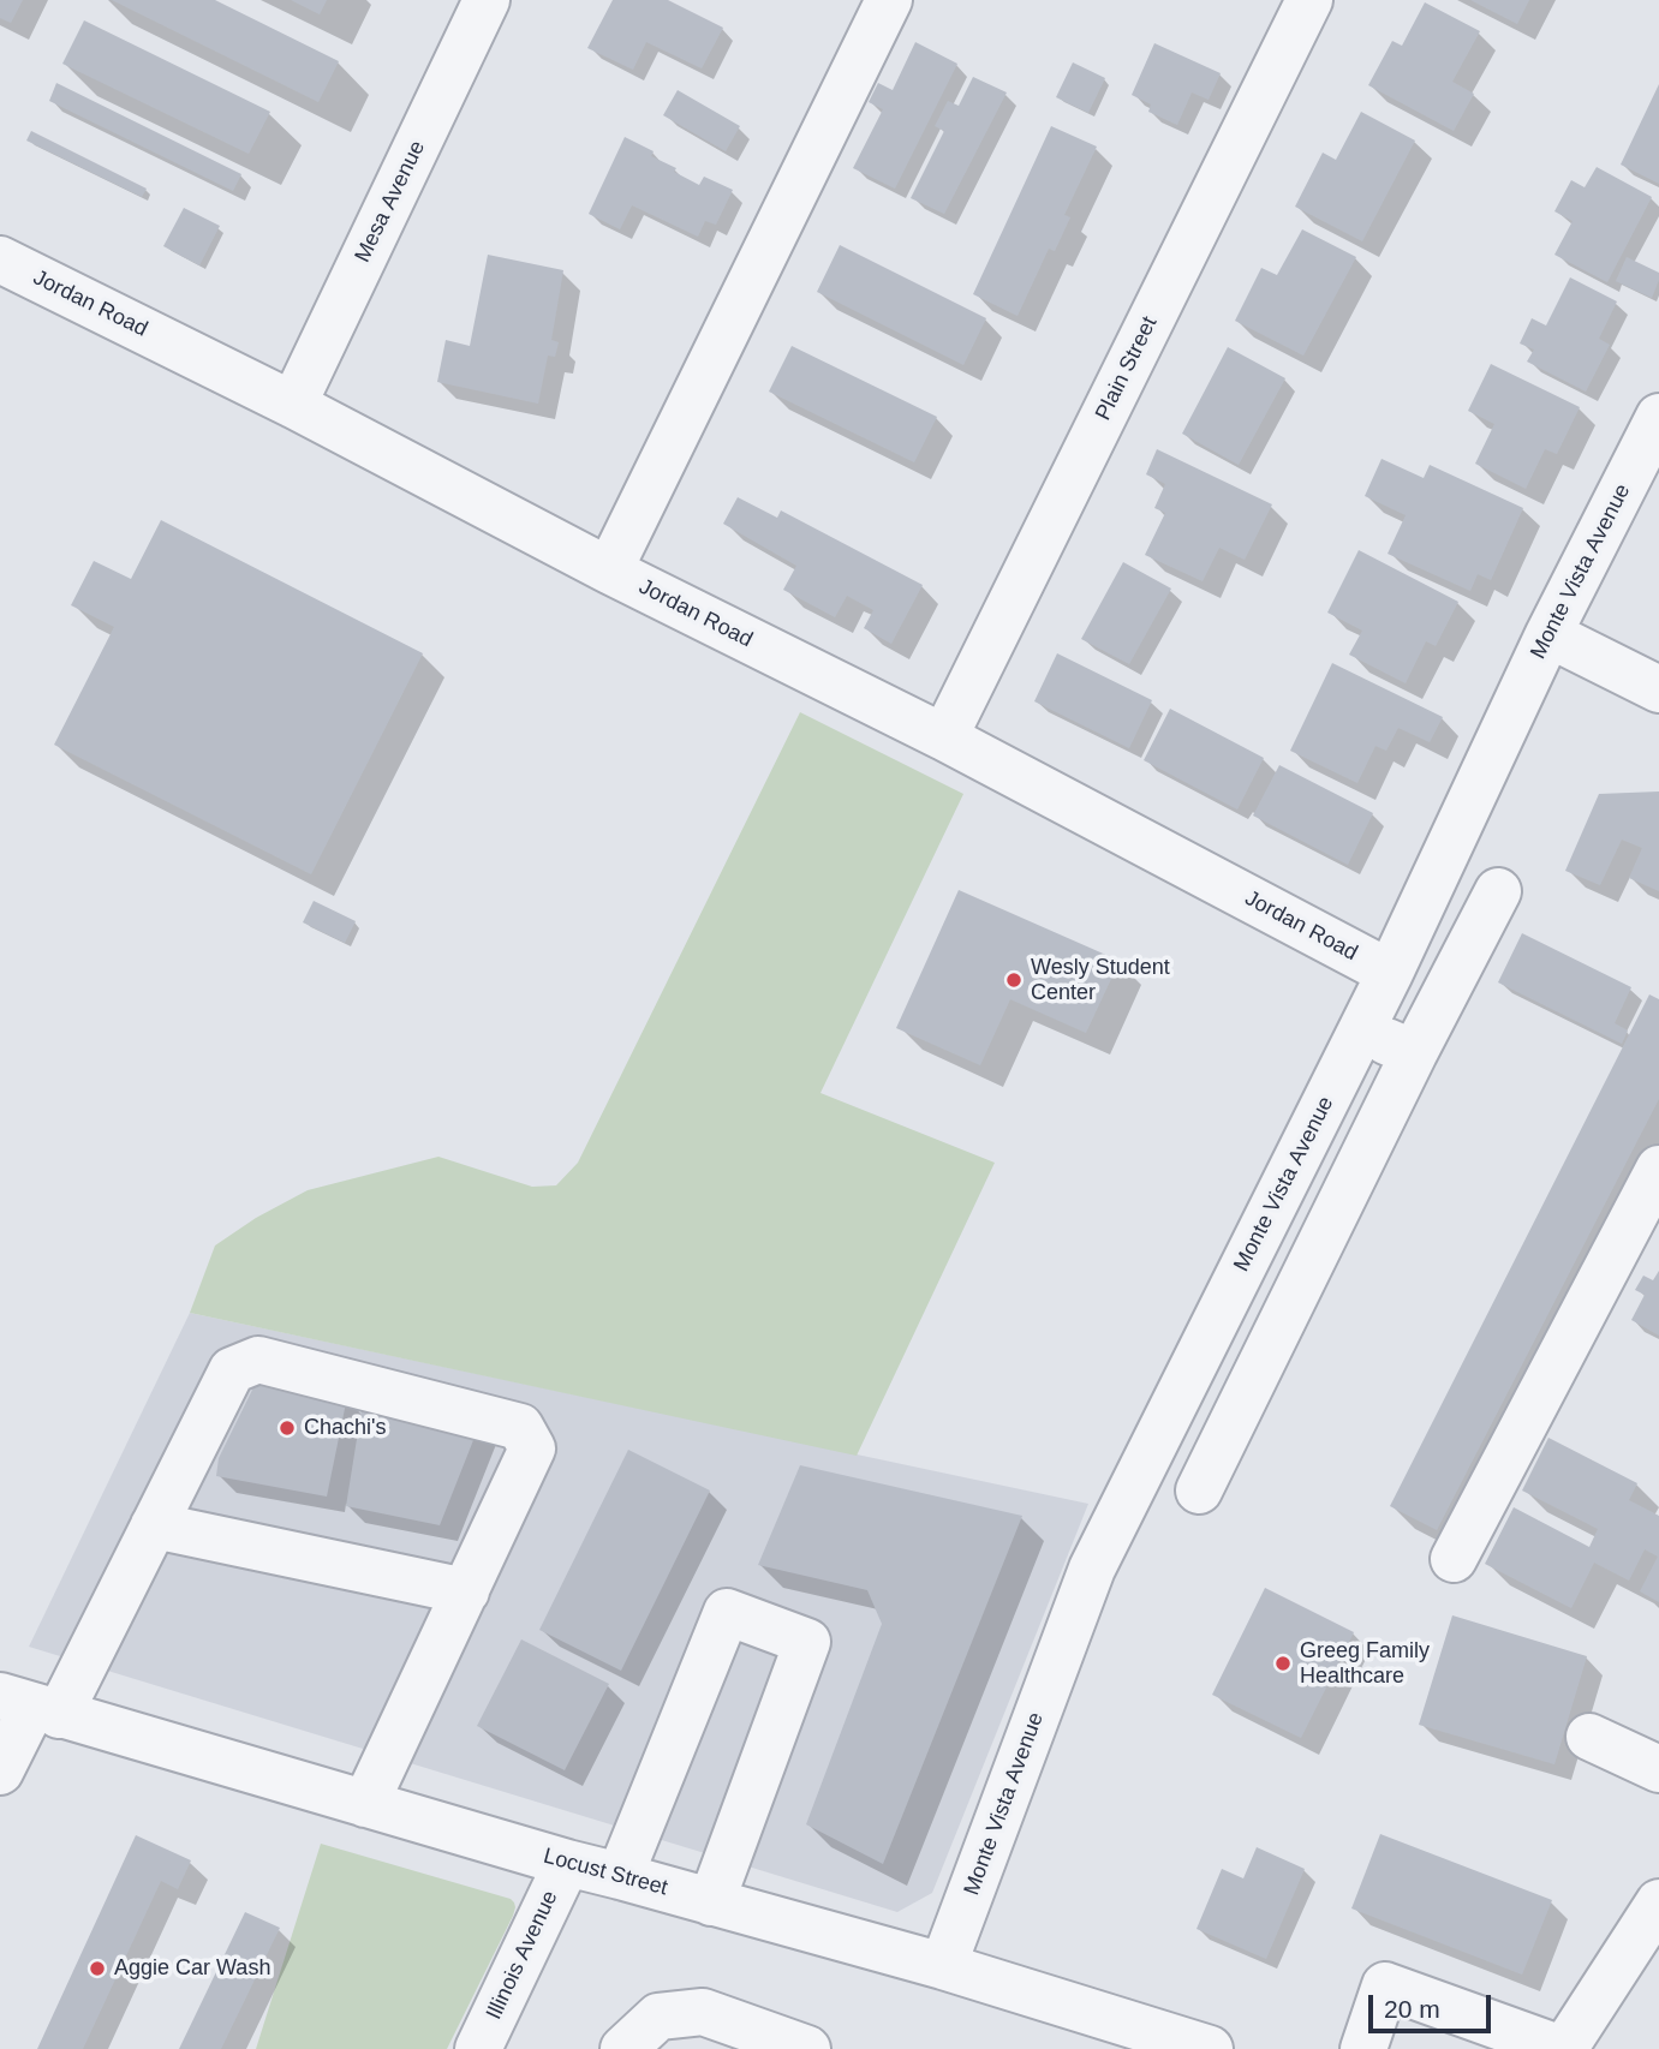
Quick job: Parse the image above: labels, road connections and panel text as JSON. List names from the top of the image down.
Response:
{
  "streets": {
    "street": [
      "Mesa Avenue",
      "Jordan Road",
      "Plain Street",
      "Monte Vista Avenue",
      "Locust Street",
      "Illinois Avenue"
    ]
  },
  "crossings": [
    ["Mesa Avenue", "Jordan Road"],
    ["Jordan Road", "Plain Street"],
    ["Jordan Road", "Monte Vista Avenue"],
    ["Monte Vista Avenue", "Locust Street"],
    ["Locust Street", "Illinois Avenue"]
  ],
  "places": [
    "Wesly Student Center",
    "Chachi's",
    "Greeg Family Healthcare",
    "Aggie Car Wash"
  ],
  "scale_bar": "20 m"
}
